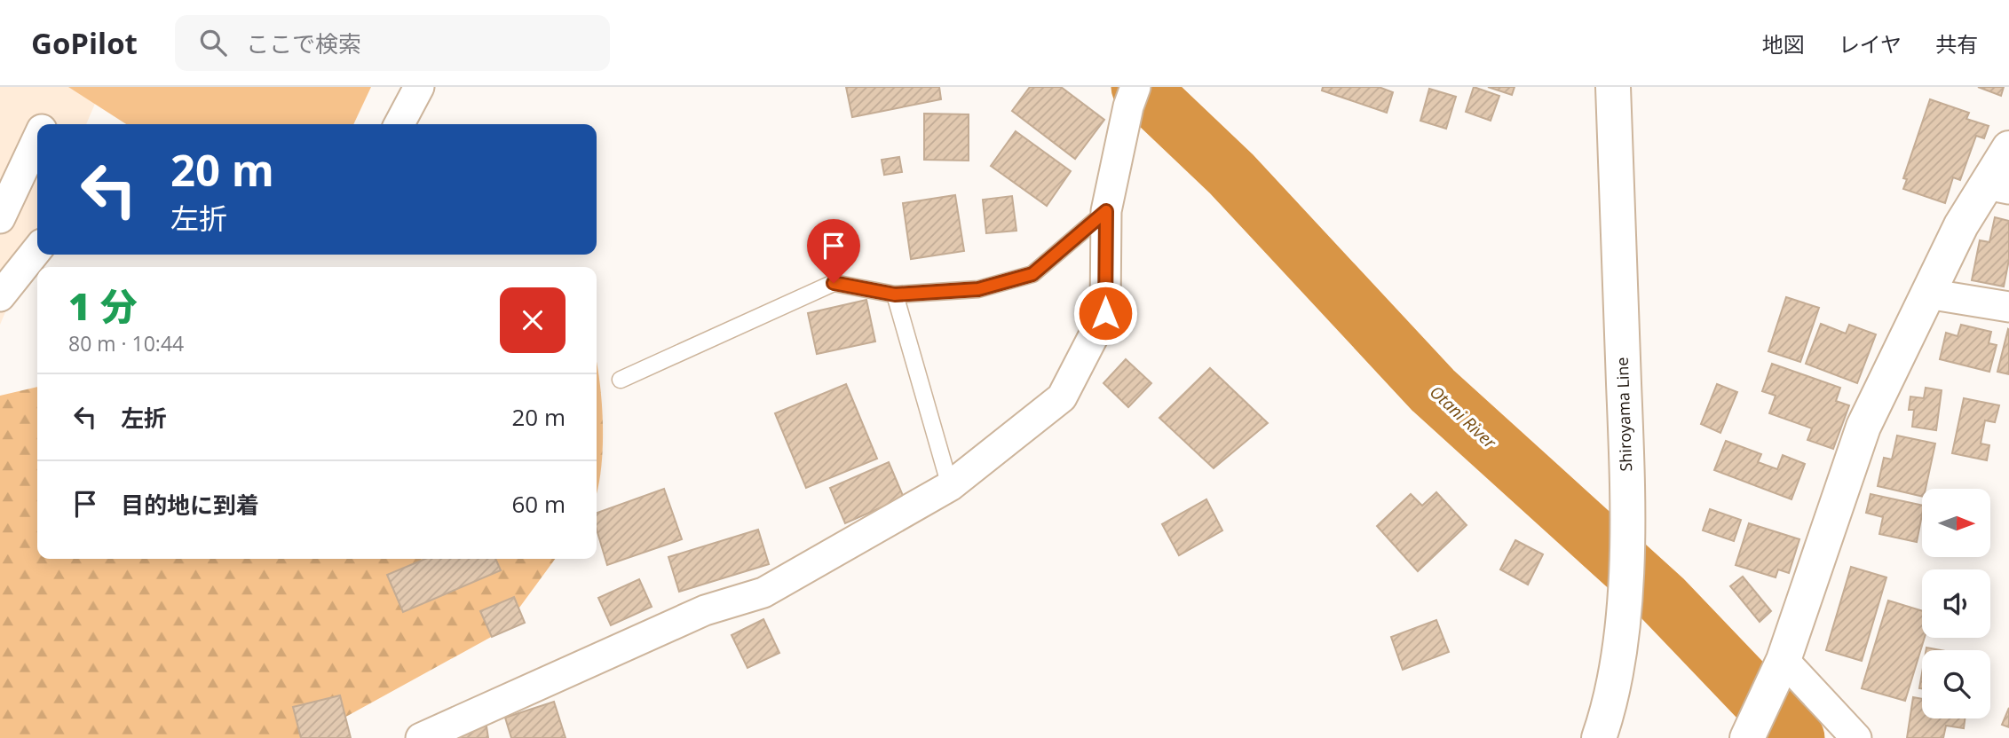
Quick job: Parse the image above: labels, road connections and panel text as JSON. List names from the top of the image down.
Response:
{
  "streets": {
    "main road": ["Shiroyama Line"]
  },
  "water": ["Otani River"],
  "north": "right",
  "page": {
    "header": "GoPilot",
    "search": "ここで検索",
    "nav": ["地図", "レイヤ", "共有"],
    "turn": ["20 m", "左折"],
    "heading": ["1 分", "80 m · 10:44"],
    "list": [
      {
        "name": "左折",
        "value": "20 m"
      },
      {
        "name": "目的地に到着",
        "value": "60 m"
      }
    ]
  }
}
